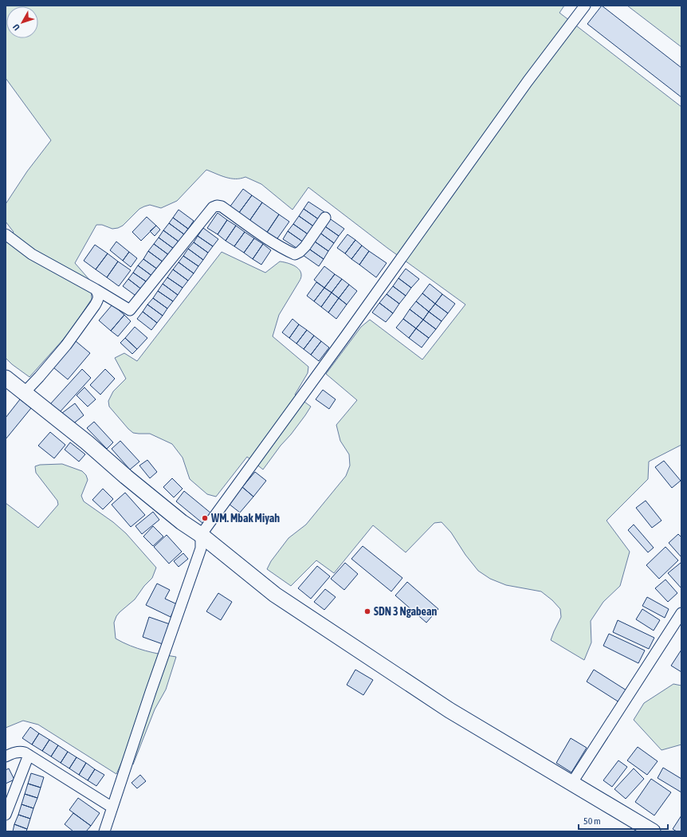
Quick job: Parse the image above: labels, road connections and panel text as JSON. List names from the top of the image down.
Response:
{
  "places": ["WM. Mbak Miyah", "SDN 3 Ngabean"],
  "scale_bar": "50 m",
  "north": "bottom left"
}
